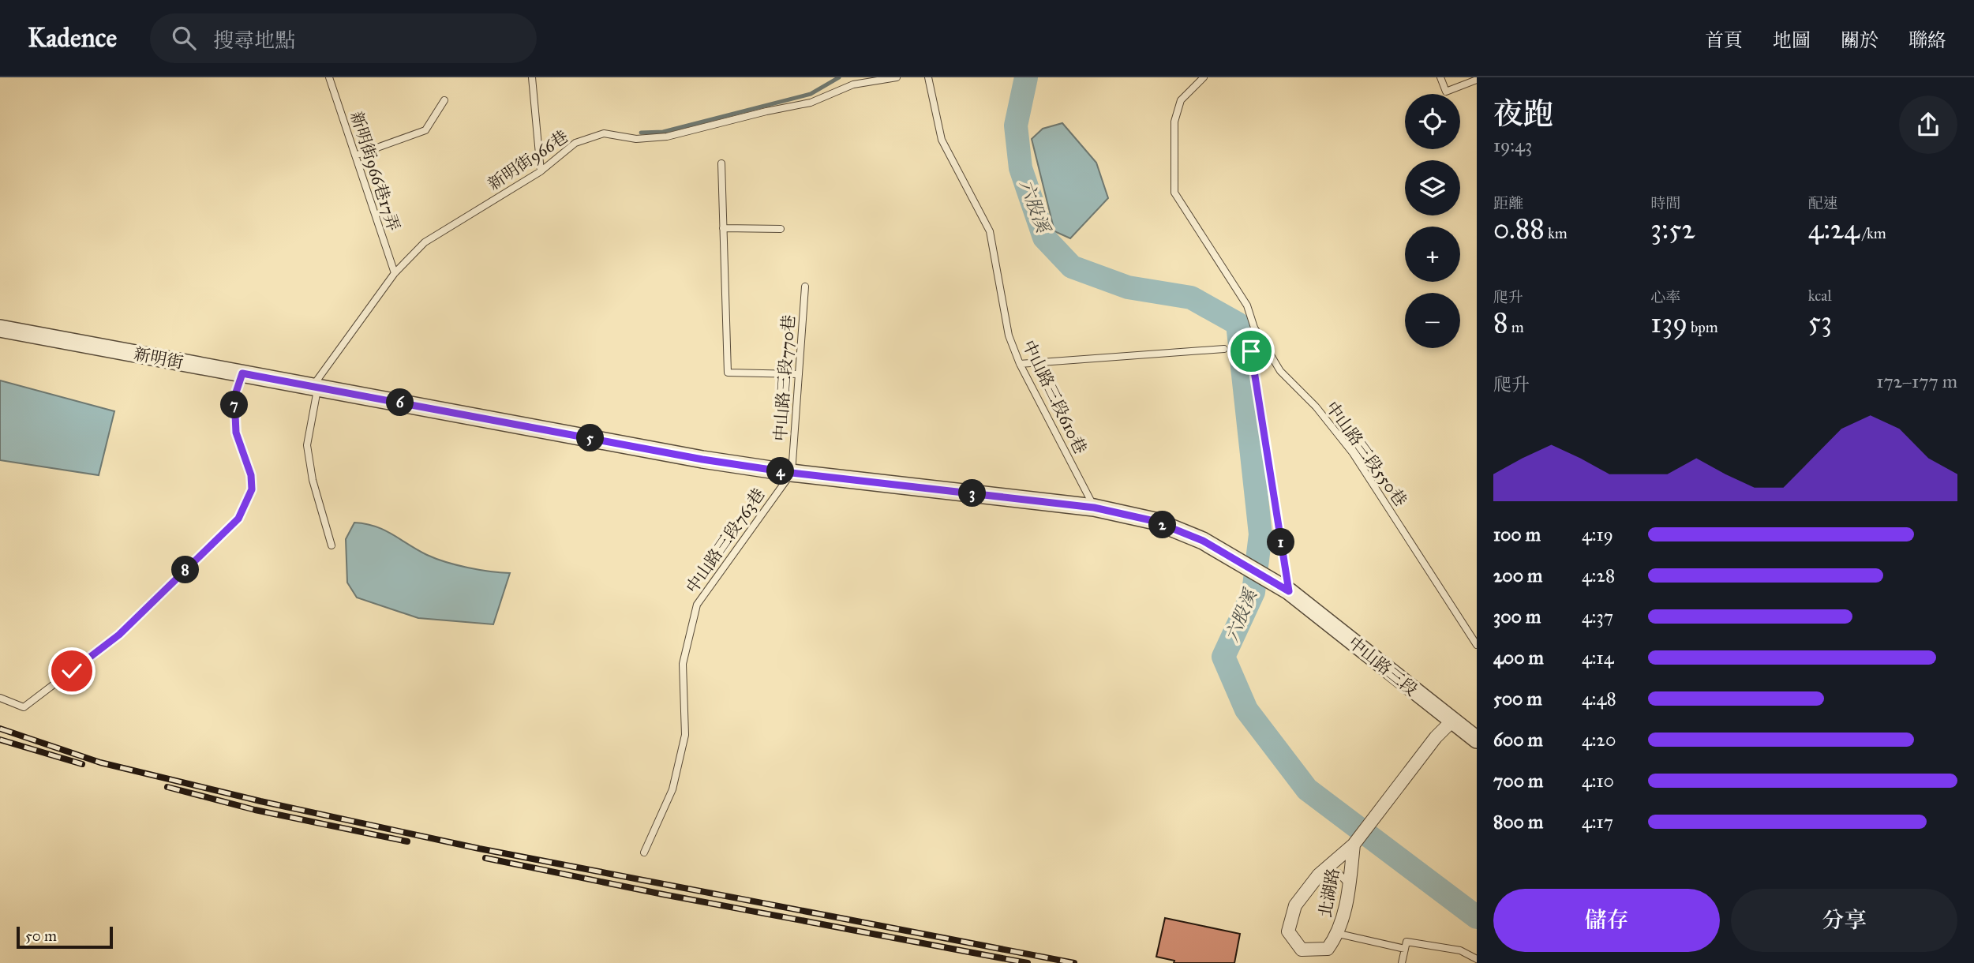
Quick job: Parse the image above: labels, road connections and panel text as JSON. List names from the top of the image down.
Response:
{
  "streets": {
    "street": ["新明街", "中山路三段", "北湖路"],
    "lane": [
      "新明街966巷",
      "新明街966巷17弄",
      "中山路三段770巷",
      "中山路三段610巷",
      "中山路三段550巷",
      "中山路三段763巷"
    ]
  },
  "crossings": [
    ["新明街966巷", "新明街966巷17弄"],
    ["新明街966巷", "新明街"],
    ["中山路三段770巷", "中山路三段763巷"],
    ["中山路三段610巷", "中山路三段"],
    ["中山路三段", "北湖路"]
  ],
  "water": ["六股溪"],
  "scale_bar": "50 m",
  "page": {
    "header": "Kadence",
    "search": "搜尋地點",
    "nav": [
      "首頁",
      "地圖",
      "關於",
      "聯絡"
    ],
    "heading": ["夜跑", "19:43"],
    "map_buttons": ["+", "−"],
    "stats": [
      ["距離", "0.88 km"],
      ["時間", "3:52"],
      ["配速", "4:24 /km"],
      ["爬升", "8 m"],
      ["心率", "139 bpm"],
      ["kcal", "53"]
    ],
    "chart": ["爬升", "172–177 m"],
    "pins": [
      "6",
      "7",
      "5",
      "4",
      "3",
      "2",
      "1",
      "8"
    ],
    "list": [
      {
        "name": "100 m",
        "note": "4:19"
      },
      {
        "name": "200 m",
        "note": "4:28"
      },
      {
        "name": "300 m",
        "note": "4:37"
      },
      {
        "name": "400 m",
        "note": "4:14"
      },
      {
        "name": "500 m",
        "note": "4:48"
      },
      {
        "name": "600 m",
        "note": "4:20"
      },
      {
        "name": "700 m",
        "note": "4:10"
      },
      {
        "name": "800 m",
        "note": "4:17"
      }
    ],
    "buttons": ["儲存", "分享"],
    "scale": "50 m"
  }
}
